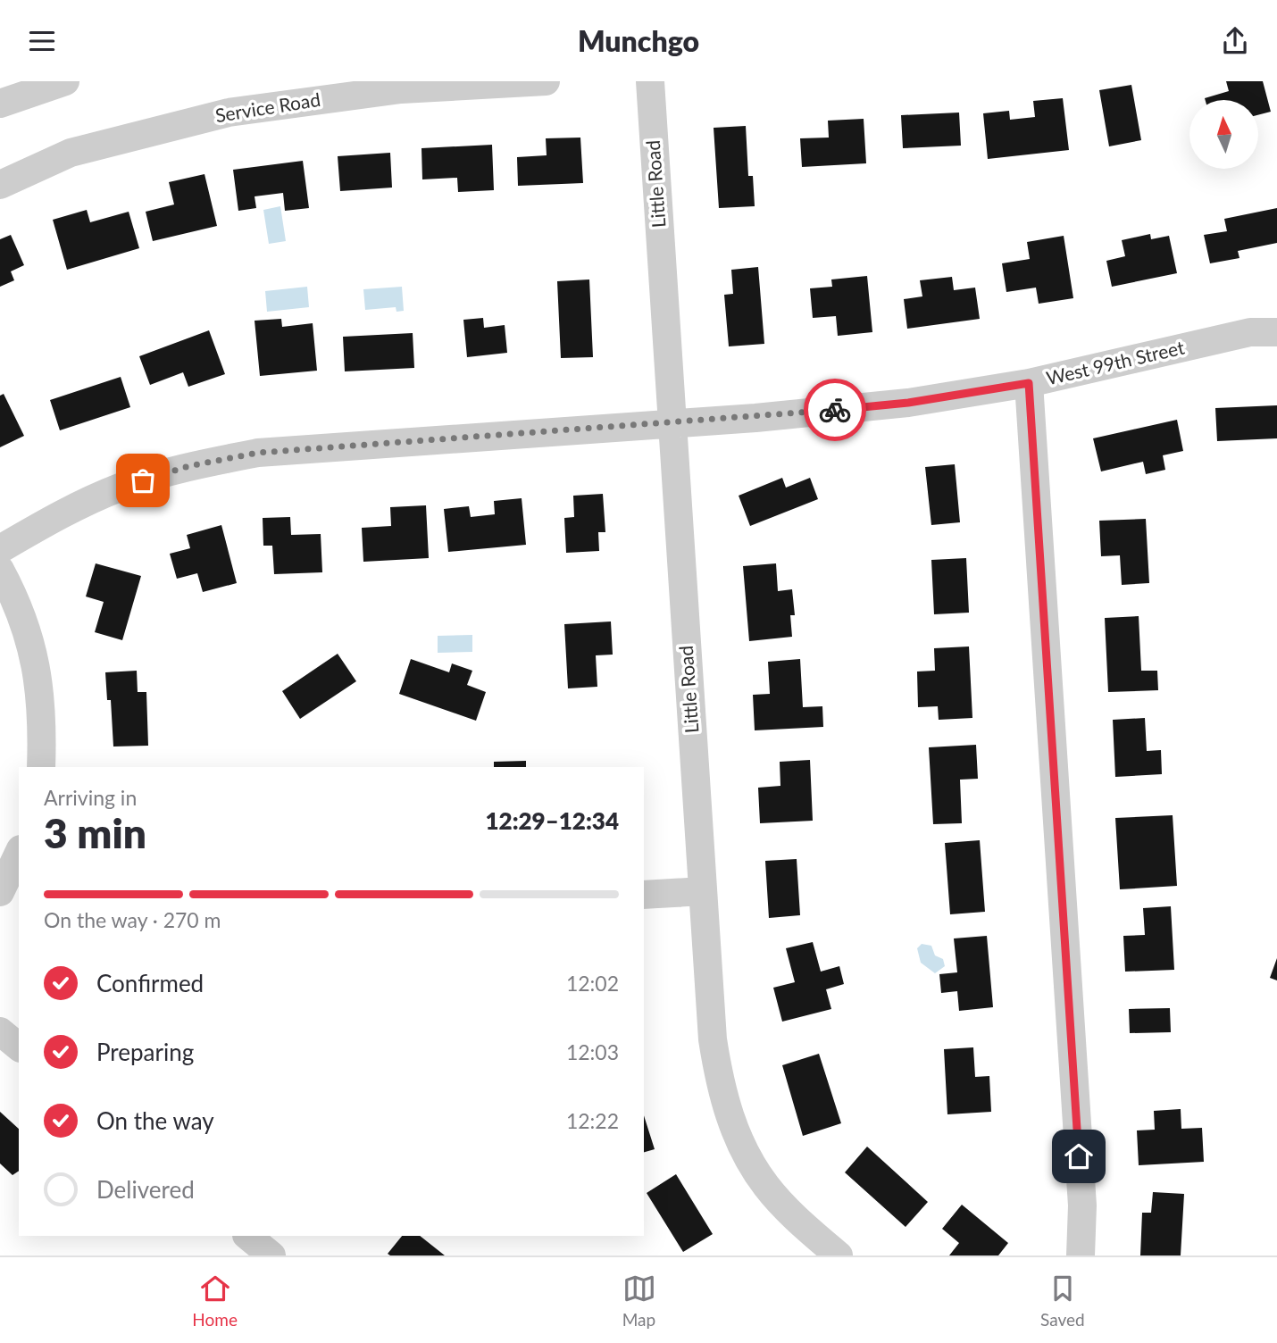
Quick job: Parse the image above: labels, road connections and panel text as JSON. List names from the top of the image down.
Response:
{
  "streets": {
    "street": ["Service Road", "Little Road", "West 99th Street"]
  },
  "crossings": [
    ["Little Road", "West 99th Street"]
  ],
  "north": "top",
  "page": {
    "header": "Munchgo",
    "heading": ["3 min", "Arriving in", "12:29–12:34"],
    "bar": "On the way · 270 m",
    "list": [
      ["Confirmed", "12:02"],
      ["Preparing", "12:03"],
      ["On the way", "12:22"],
      "Delivered"
    ],
    "tabs": ["Home", "Map", "Saved"]
  }
}
